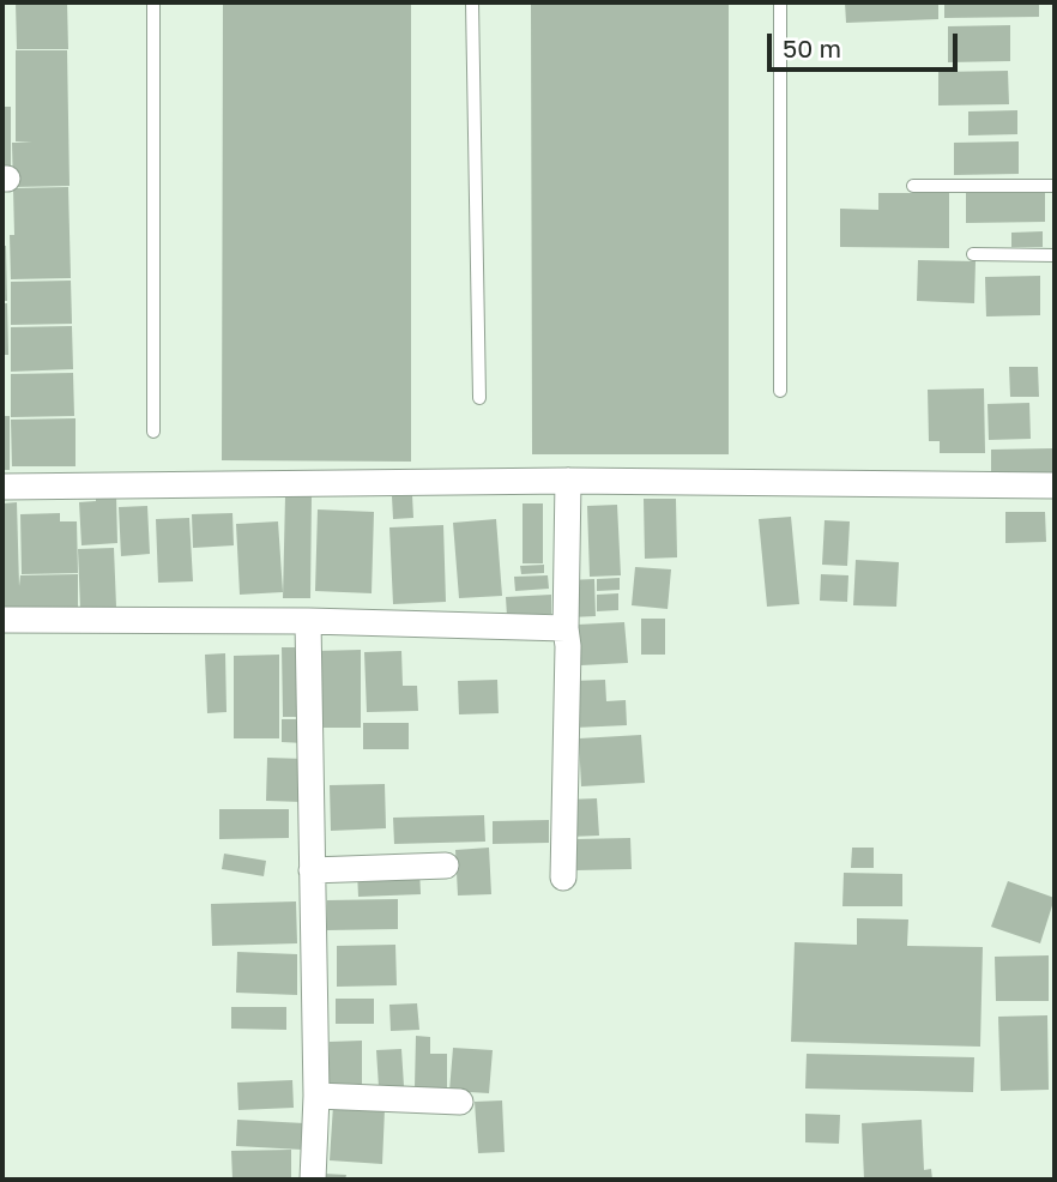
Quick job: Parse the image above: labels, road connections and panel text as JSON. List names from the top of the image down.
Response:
{
  "scale_bar": "50 m"
}
